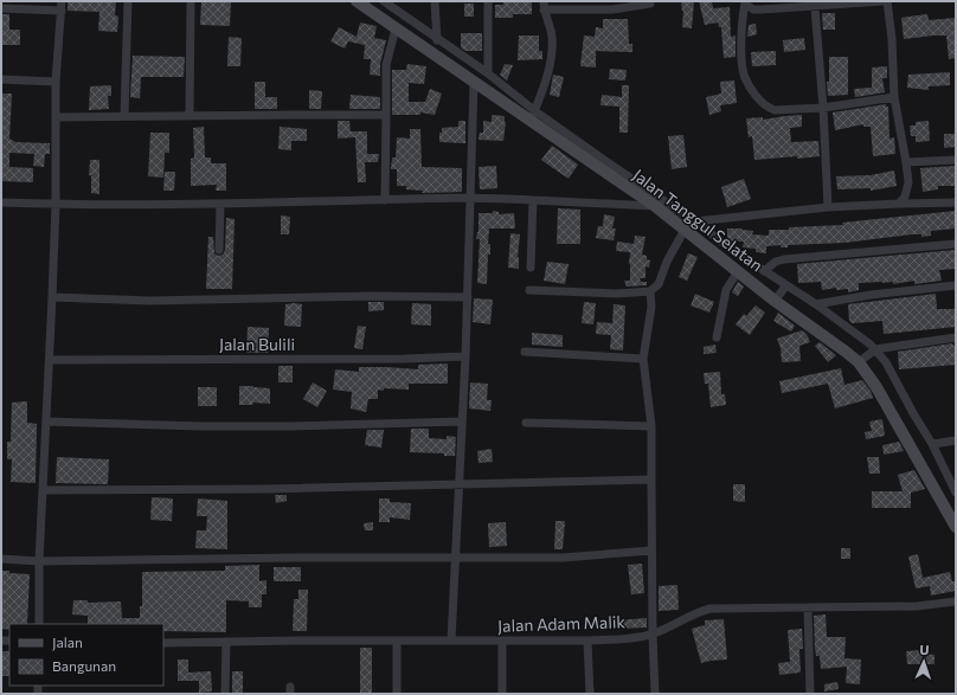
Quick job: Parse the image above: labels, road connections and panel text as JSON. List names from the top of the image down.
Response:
{
  "streets": {
    "street": ["Jalan Tanggul Selatan", "Jalan Bulili", "Jalan Adam Malik"]
  },
  "legend": ["Jalan", "Bangunan"],
  "north": "top"
}
